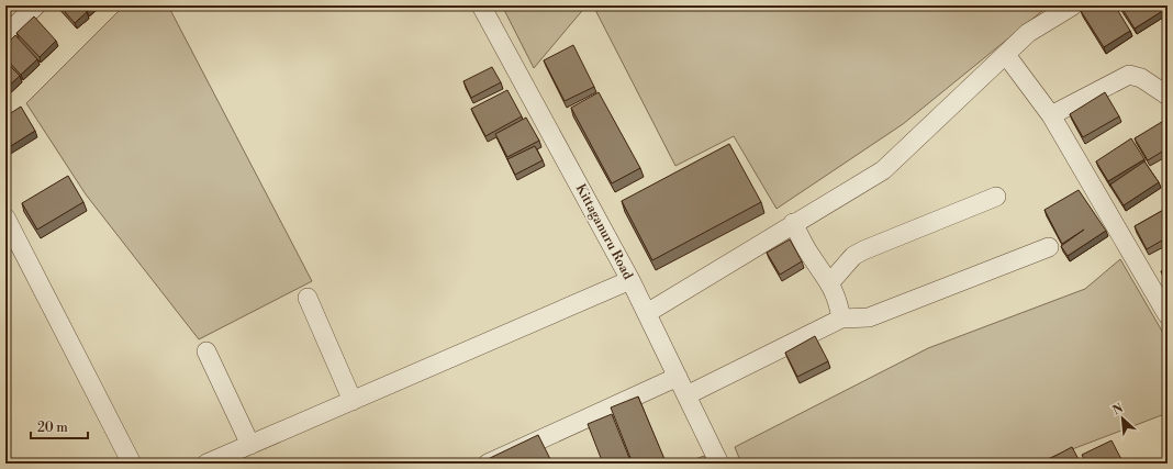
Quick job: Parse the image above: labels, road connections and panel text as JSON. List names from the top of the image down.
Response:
{
  "streets": {
    "street": ["Kittaganuru Road"]
  },
  "scale_bar": "20 m",
  "north": "top left"
}
